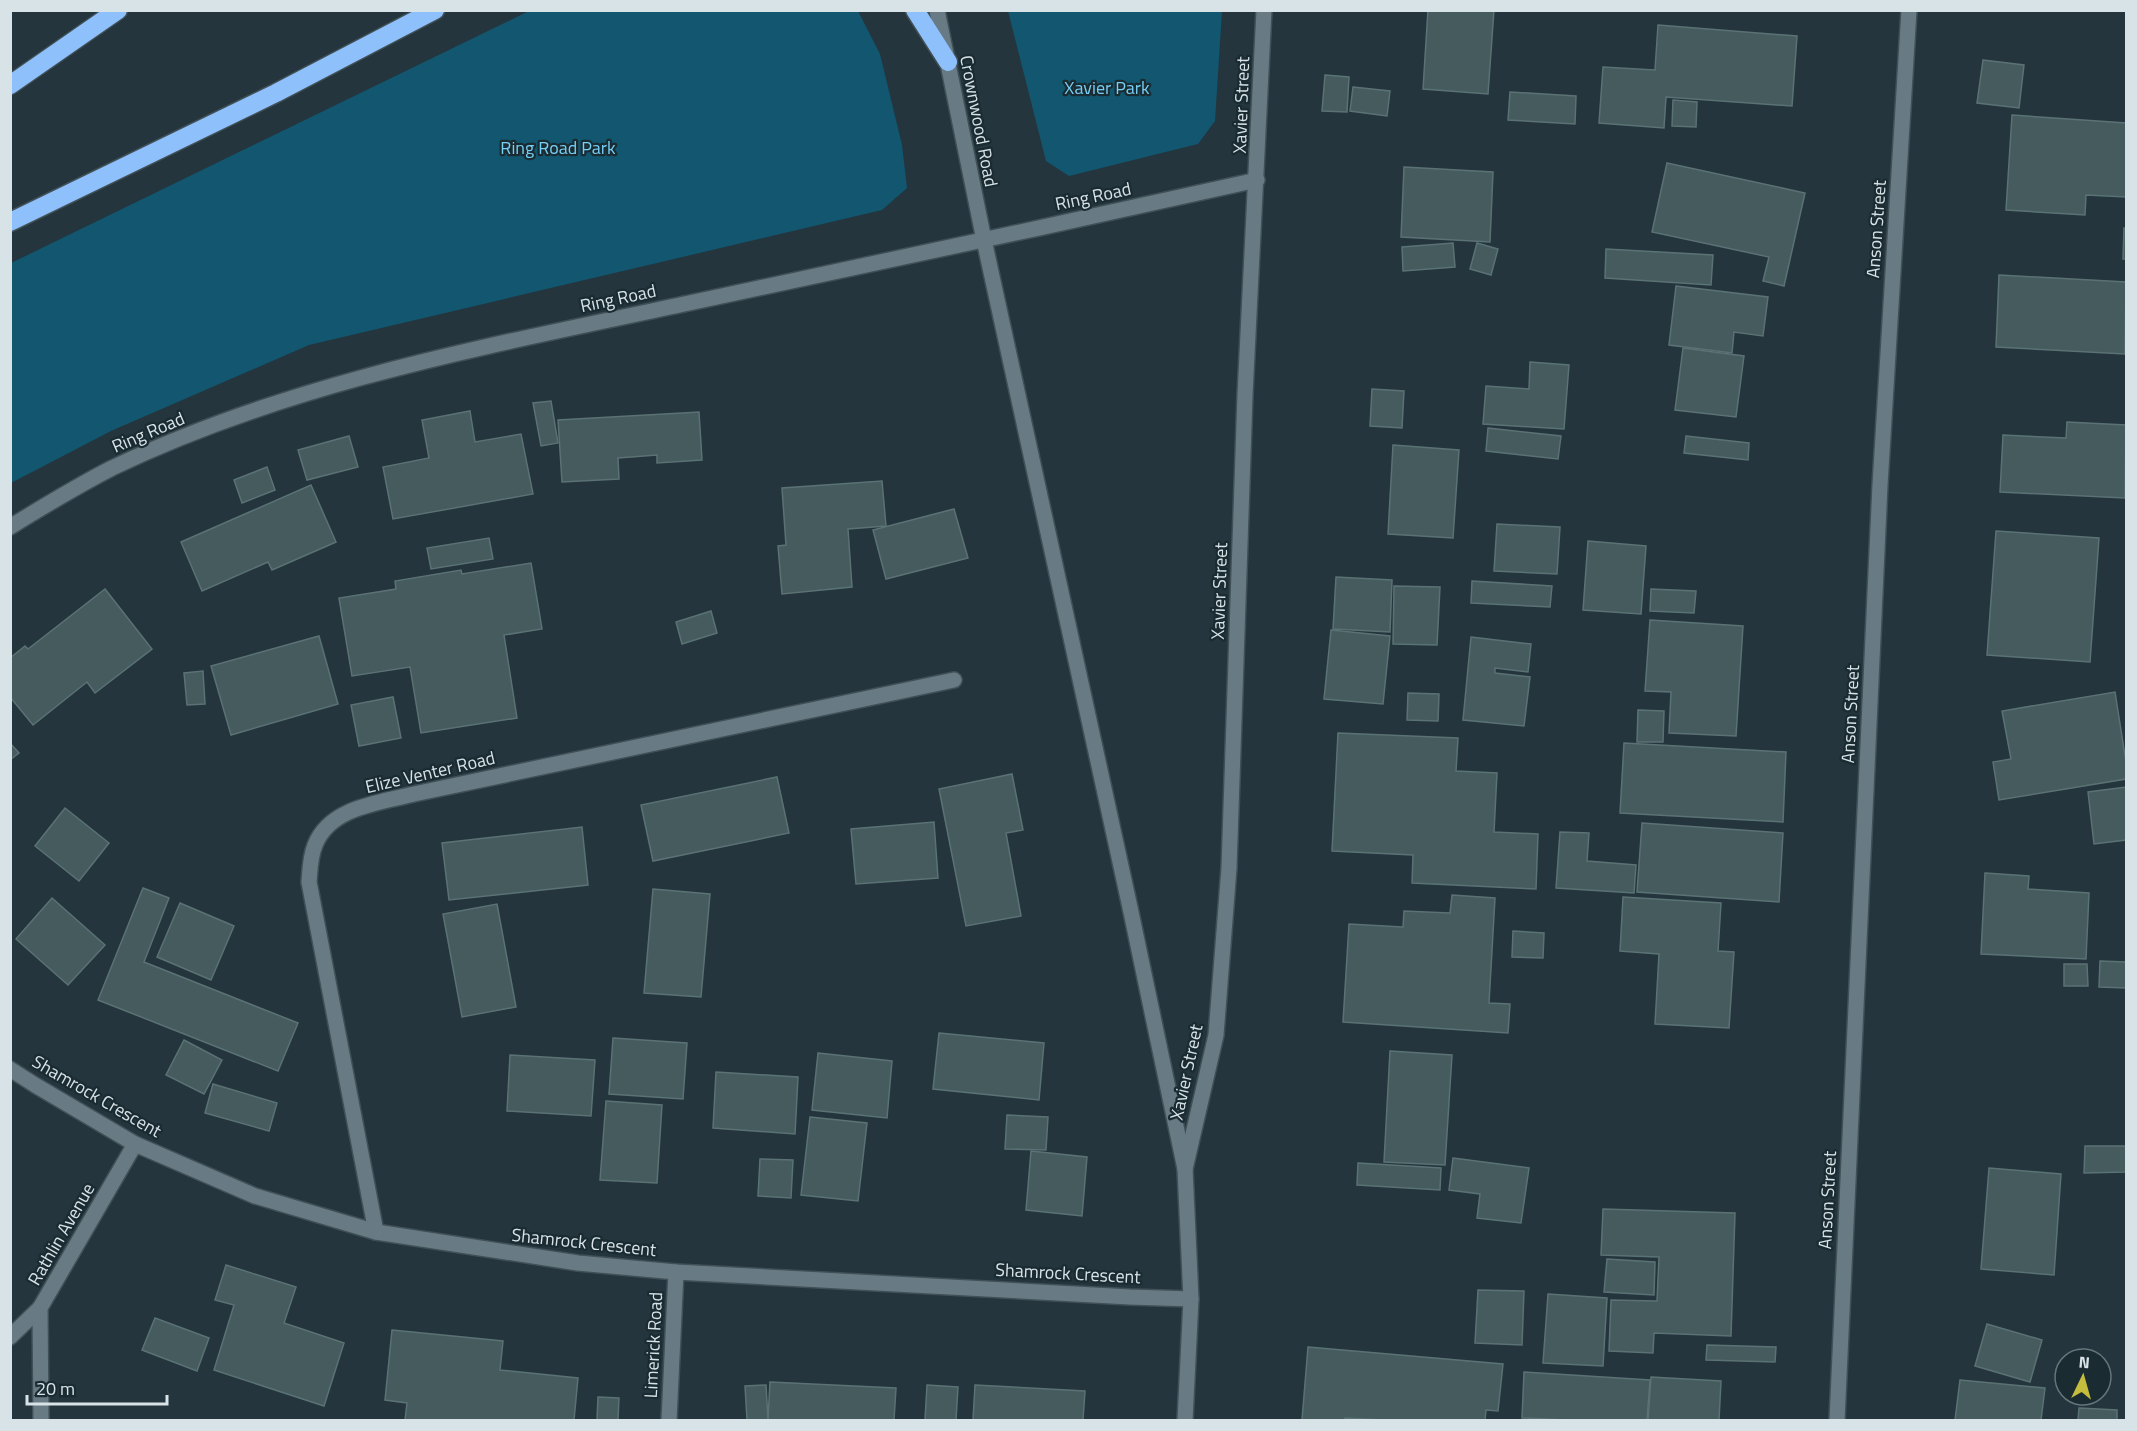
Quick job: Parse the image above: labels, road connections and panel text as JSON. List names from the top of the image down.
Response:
{
  "streets": {
    "street": [
      "Xavier Street",
      "Crownwood Road",
      "Ring Road",
      "Anson Street",
      "Elize Venter Road",
      "Shamrock Crescent",
      "Rathlin Avenue",
      "Limerick Road"
    ]
  },
  "crossings": [
    ["Xavier Street", "Crownwood Road"],
    ["Xavier Street", "Ring Road"],
    ["Xavier Street", "Shamrock Crescent"],
    ["Crownwood Road", "Ring Road"],
    ["Elize Venter Road", "Shamrock Crescent"],
    ["Shamrock Crescent", "Rathlin Avenue"],
    ["Shamrock Crescent", "Limerick Road"]
  ],
  "parks": ["Xavier Park", "Ring Road Park"],
  "scale_bar": "20 m",
  "north": "top"
}
